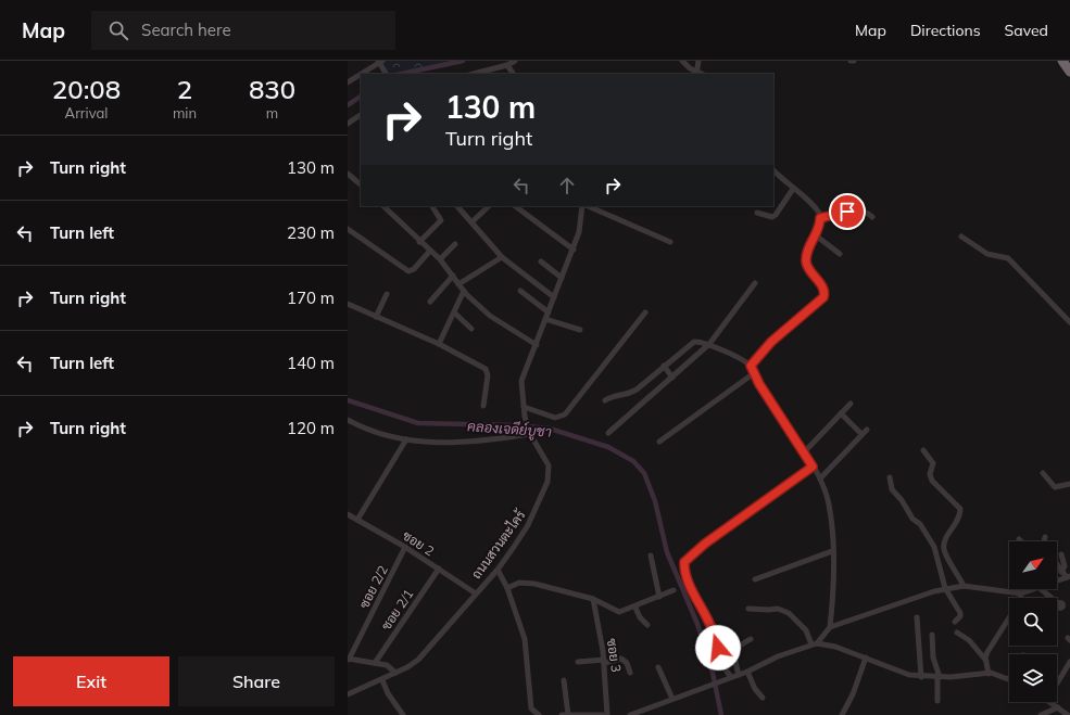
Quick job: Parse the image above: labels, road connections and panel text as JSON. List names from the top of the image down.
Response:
{
  "streets": {
    "street": [
      "ซอย 2",
      "ถนนสวนตะไคร้",
      "ซอย 2/2",
      "ซอย 2/1",
      "ซอย 3"
    ]
  },
  "crossings": [
    ["ซอย 2", "ถนนสวนตะไคร้"],
    ["ซอย 2", "ซอย 2/2"],
    ["ซอย 2", "ซอย 2/1"]
  ],
  "water": ["คลองเจดีย์บูชา"],
  "north": "top right",
  "page": {
    "header": "Map",
    "search": "Search here",
    "nav": ["Map", "Directions", "Saved"],
    "eta": [
      "20:08",
      "Arrival",
      "2",
      "min",
      "830",
      "m"
    ],
    "turn": ["130 m", "Turn right"],
    "list": [
      {
        "name": "Turn right",
        "value": "130 m"
      },
      {
        "name": "Turn left",
        "value": "230 m"
      },
      {
        "name": "Turn right",
        "value": "170 m"
      },
      {
        "name": "Turn left",
        "value": "140 m"
      },
      {
        "name": "Turn right",
        "value": "120 m"
      }
    ],
    "buttons": ["Exit", "Share"]
  }
}
